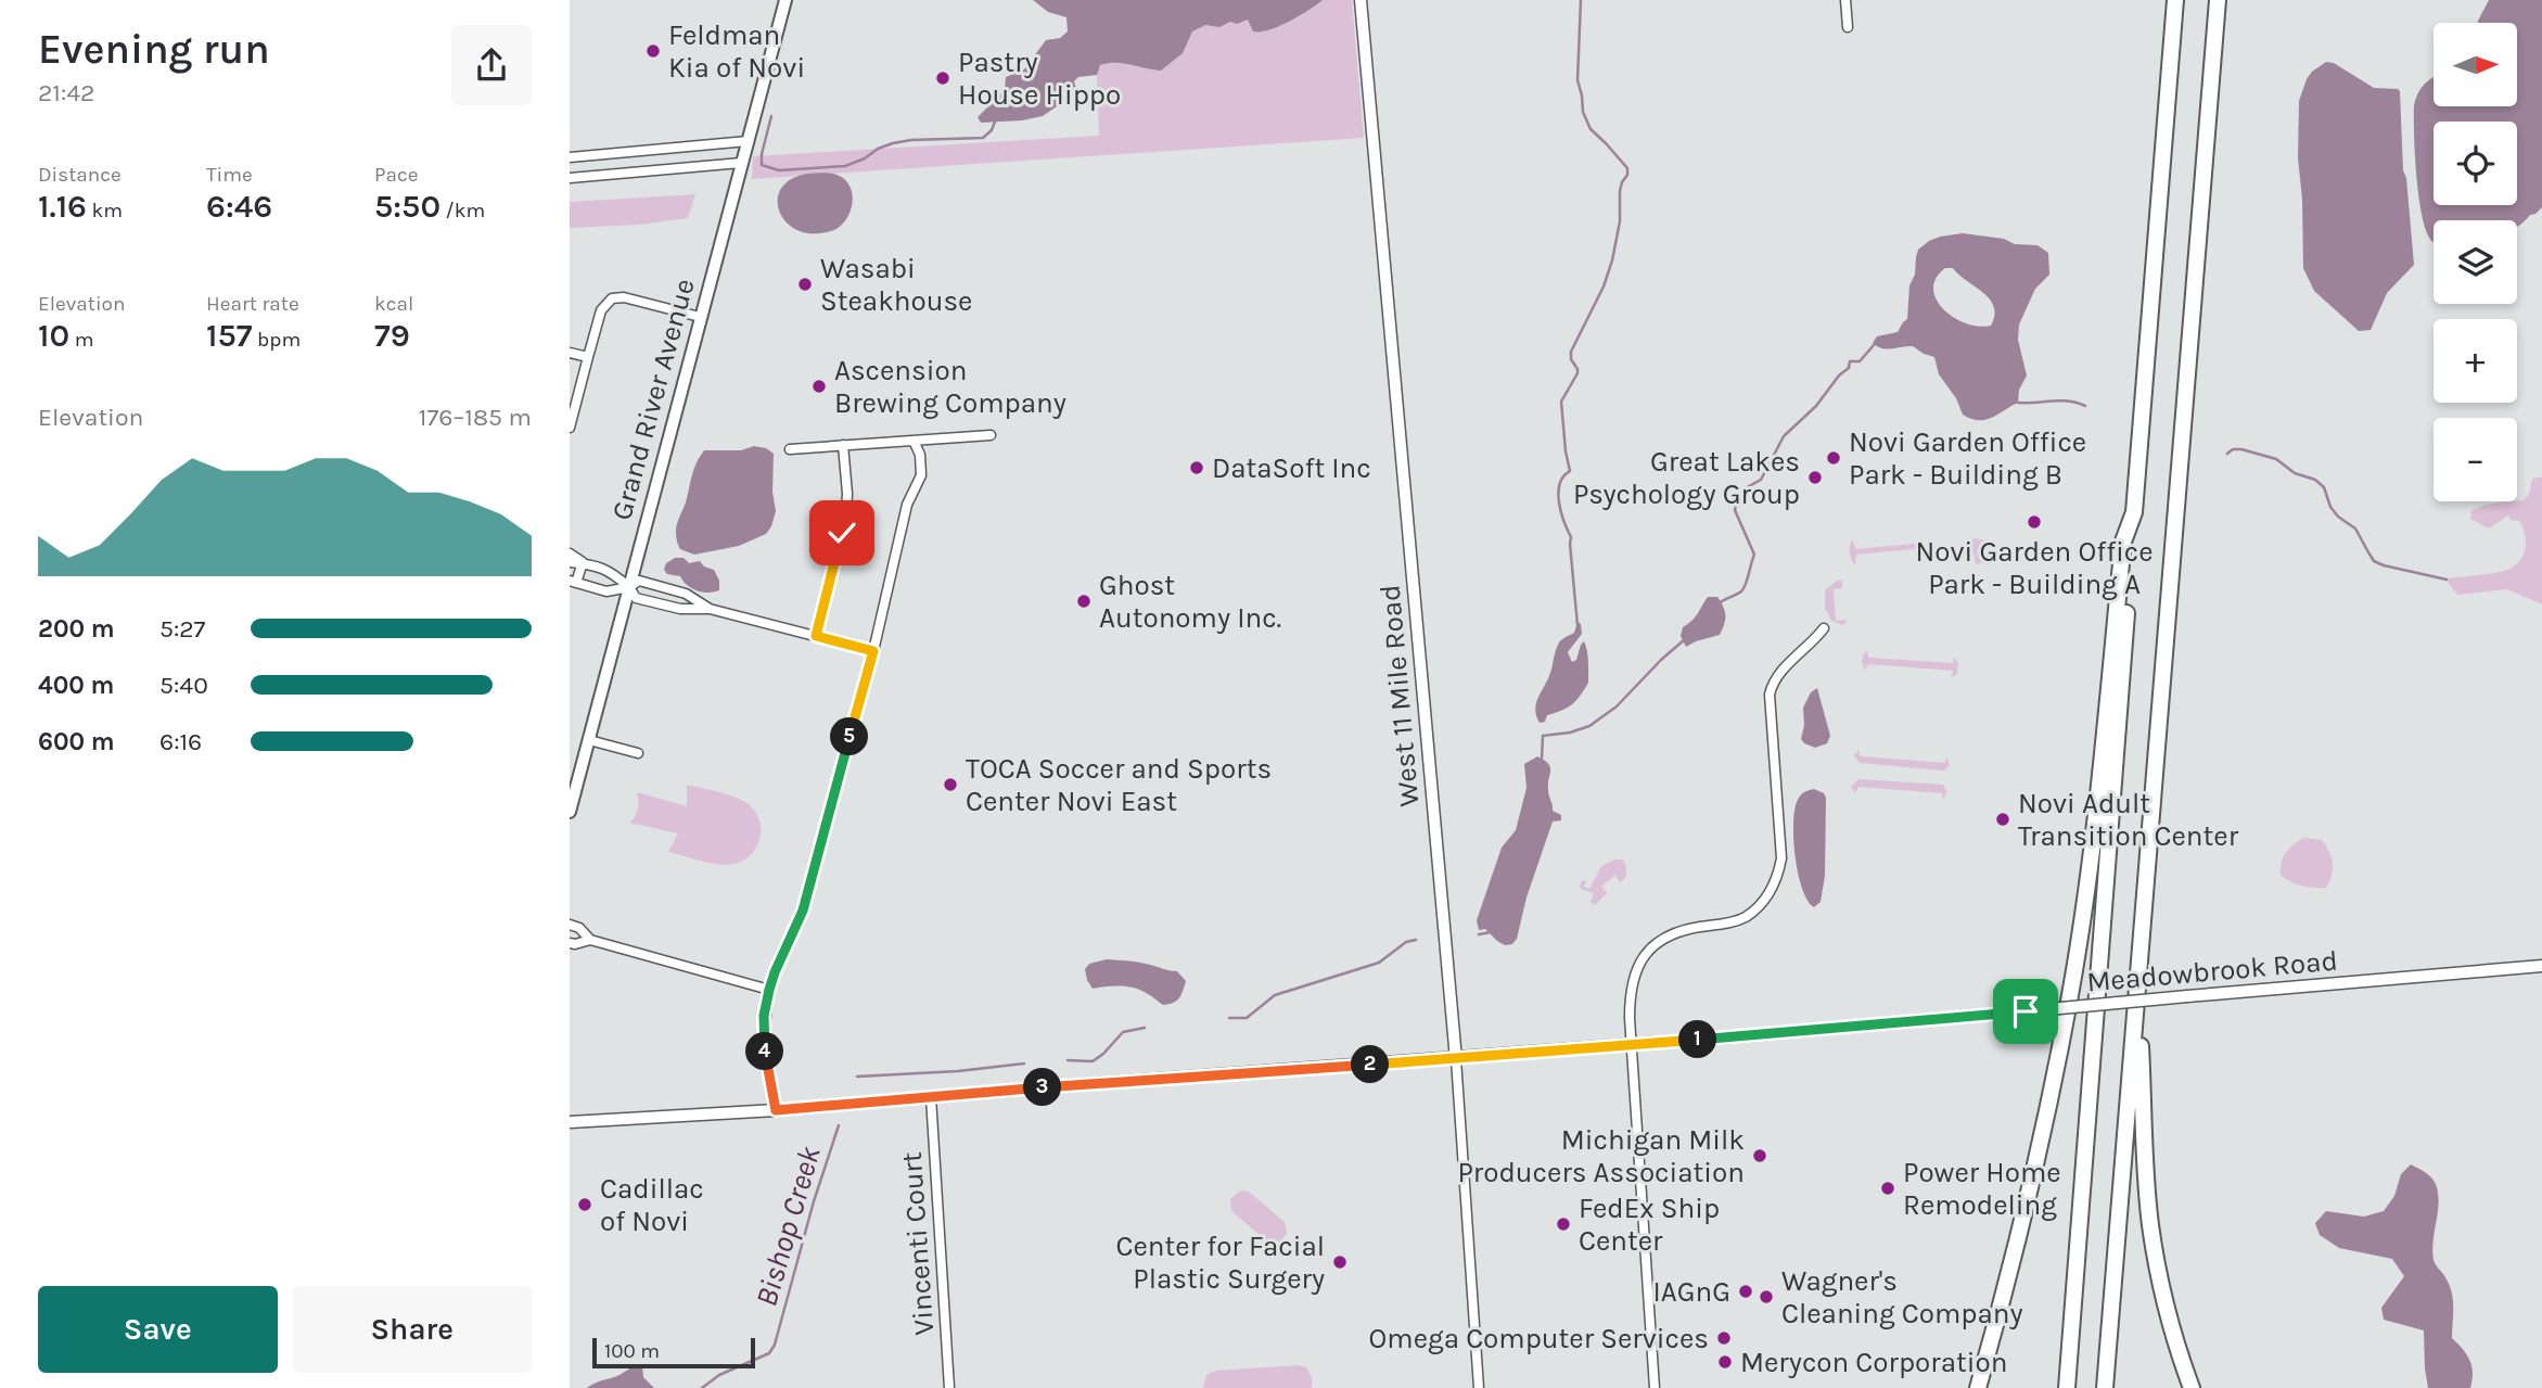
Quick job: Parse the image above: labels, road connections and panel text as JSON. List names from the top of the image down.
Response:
{
  "streets": {
    "main road": ["Grand River Avenue"],
    "street": ["West 11 Mile Road", "Meadowbrook Road", "Vincenti Court"]
  },
  "crossings": [
    ["West 11 Mile Road", "Meadowbrook Road"],
    ["Meadowbrook Road", "Vincenti Court"]
  ],
  "water": ["Bishop Creek"],
  "places": [
    "Feldman Kia of Novi",
    "Pastry House Hippo",
    "Wasabi Steakhouse",
    "Ascension Brewing Company",
    "Novi Garden Office Park - Building B",
    "DataSoft Inc",
    "Great Lakes Psychology Group",
    "Novi Garden Office Park - Building A",
    "Ghost Autonomy Inc.",
    "TOCA Soccer and Sports Center Novi East",
    "Novi Adult Transition Center",
    "Michigan Milk Producers Association",
    "Power Home Remodeling",
    "Cadillac of Novi",
    "FedEx Ship Center",
    "Center for Facial Plastic Surgery",
    "IAGnG",
    "Wagner's Cleaning Company",
    "Omega Computer Services",
    "Merycon Corporation"
  ],
  "scale_bar": "100 m",
  "north": "right",
  "page": {
    "heading": ["Evening run", "21:42"],
    "map_buttons": ["+", "−"],
    "stats": [
      ["Distance", "1.16 km"],
      ["Time", "6:46"],
      ["Pace", "5:50 /km"],
      ["Elevation", "10 m"],
      ["Heart rate", "157 bpm"],
      ["kcal", "79"]
    ],
    "chart": ["Elevation", "176–185 m"],
    "list": [
      {
        "name": "200 m",
        "note": "5:27"
      },
      {
        "name": "400 m",
        "note": "5:40"
      },
      {
        "name": "600 m",
        "note": "6:16"
      }
    ],
    "pins": [
      "5",
      "1",
      "4",
      "2",
      "3"
    ],
    "buttons": ["Save", "Share"],
    "scale": "100 m"
  }
}
